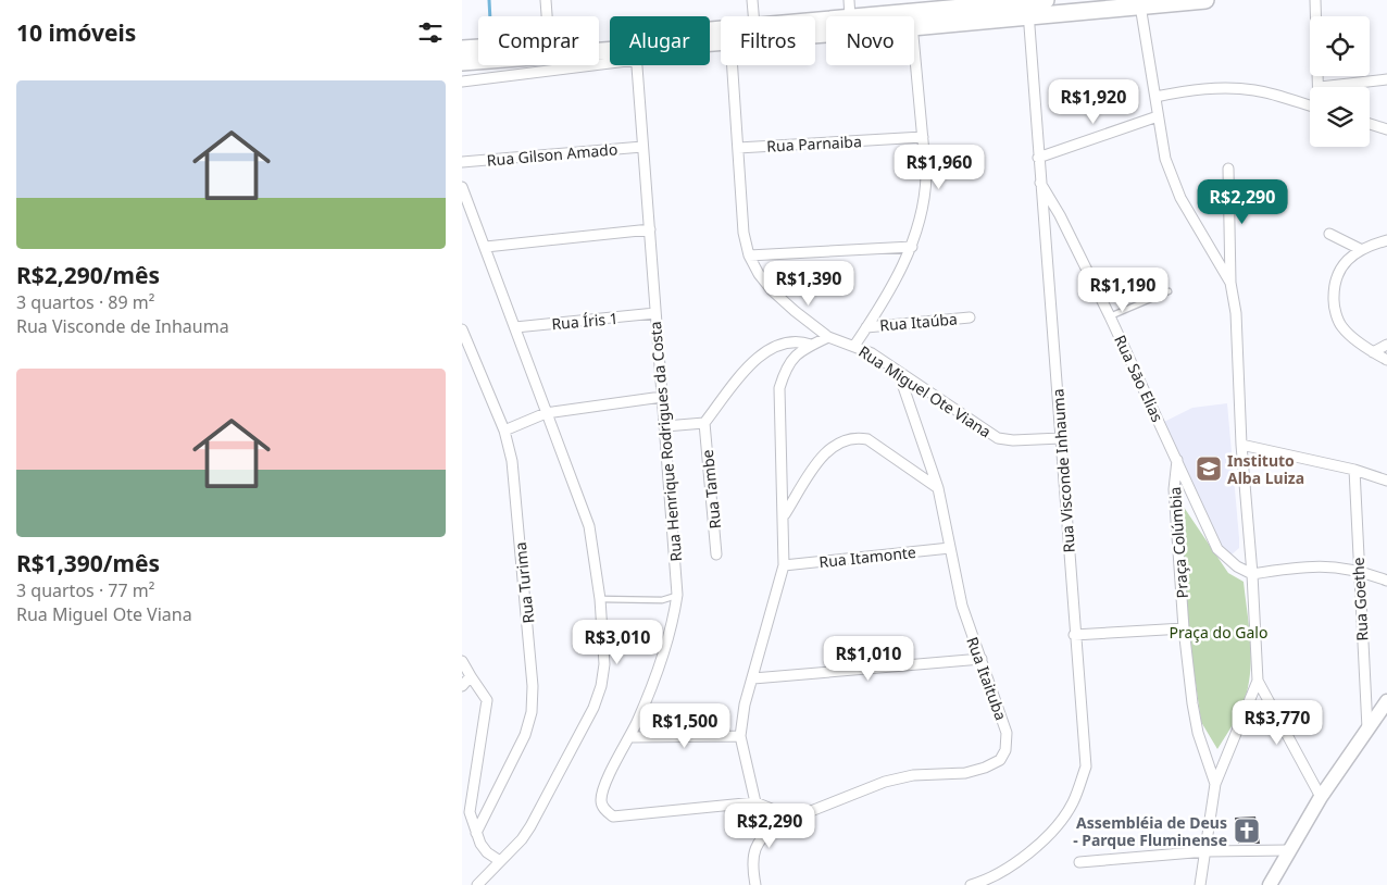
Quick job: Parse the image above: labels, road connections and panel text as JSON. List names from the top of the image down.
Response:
{
  "streets": {
    "street": [
      "Rua Parnaiba",
      "Rua Gilson Amado",
      "Rua Íris 1",
      "Rua Itaúba",
      "Rua Sāo Elias",
      "Rua Miguel Ote Viana",
      "Rua Henrique Rodrigues da Costa",
      "Rua Visconde Inhauma",
      "Rua Tambe",
      "Praça Colúmbia",
      "Rua Itamonte",
      "Rua Turima",
      "Rua Goethe",
      "Rua Itaituba"
    ]
  },
  "crossings": [
    ["Rua Parnaiba", "Rua Miguel Ote Viana"],
    ["Rua Gilson Amado", "Rua Henrique Rodrigues da Costa"],
    ["Rua Íris 1", "Rua Henrique Rodrigues da Costa"],
    ["Rua Sāo Elias", "Rua Visconde Inhauma"],
    ["Rua Sāo Elias", "Praça Colúmbia"],
    ["Rua Miguel Ote Viana", "Rua Visconde Inhauma"],
    ["Rua Miguel Ote Viana", "Rua Itaituba"],
    ["Rua Henrique Rodrigues da Costa", "Rua Itaituba"],
    ["Rua Itamonte", "Rua Itaituba"]
  ],
  "parks": ["Praça do Galo"],
  "places": {
    "school or university": ["Instituto Alba Luiza"],
    "church": ["Assembléia de Deus - Parque Fluminense"]
  },
  "page": {
    "heading": "10 imóveis",
    "chip": [
      "Comprar",
      "Alugar",
      "Filtros",
      "Novo"
    ],
    "list": [
      {
        "name": "R$2,290/mês",
        "note": "3 quartos · 89 m² · Rua Visconde de Inhauma"
      },
      {
        "name": "R$1,390/mês",
        "note": "3 quartos · 77 m² · Rua Miguel Ote Viana"
      }
    ],
    "price": [
      "R$1,920",
      "R$1,960",
      "R$2,290",
      "R$1,390",
      "R$1,190",
      "R$3,010",
      "R$1,010",
      "R$3,770",
      "R$1,500",
      "R$2,290"
    ]
  }
}
